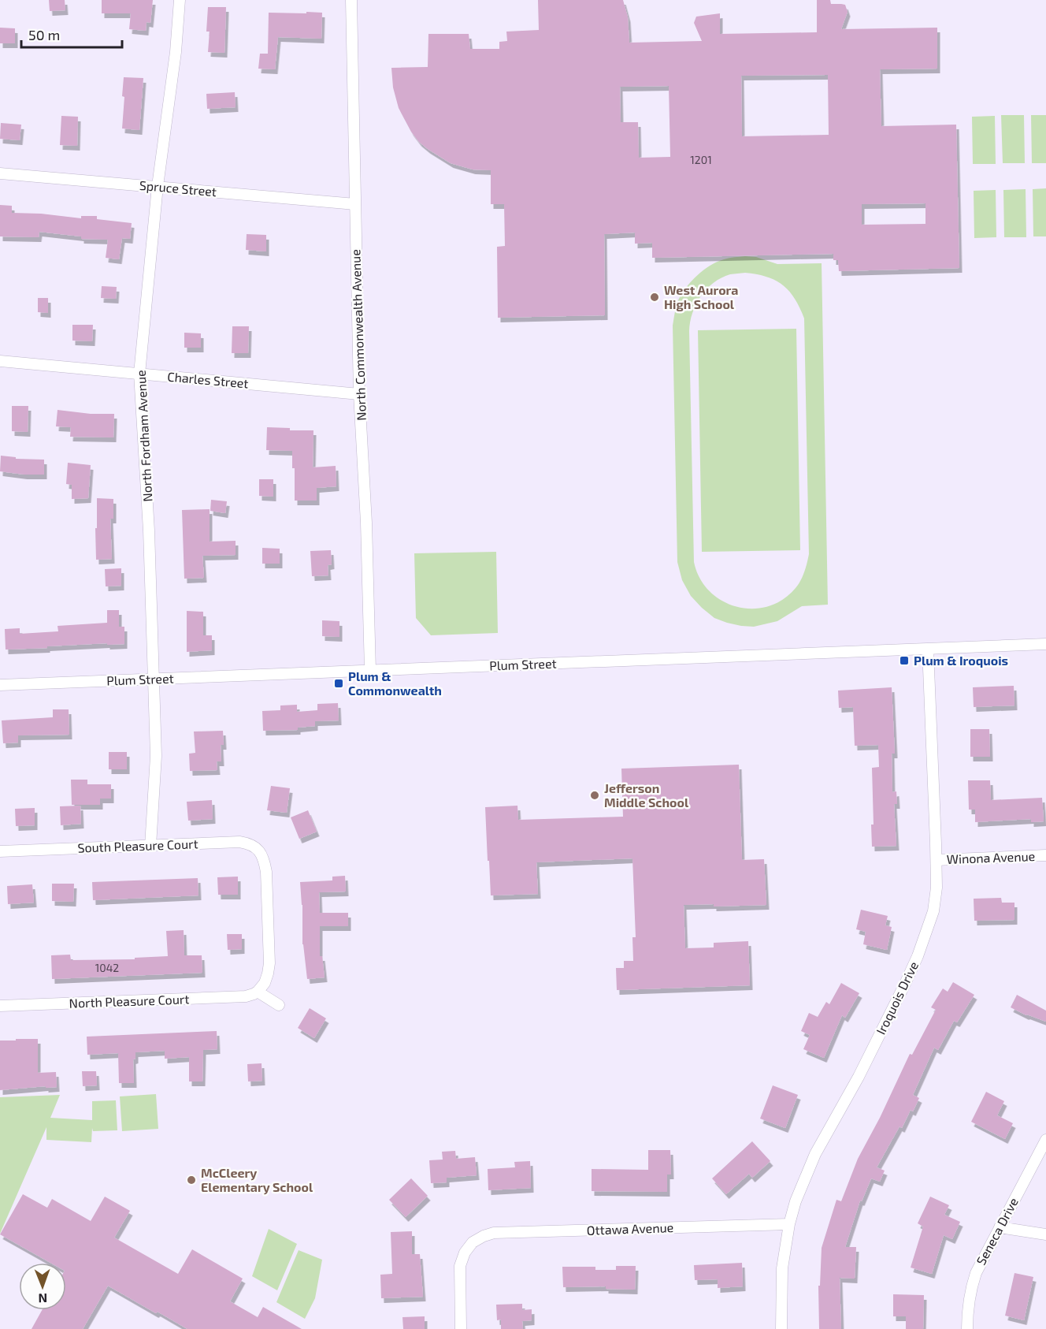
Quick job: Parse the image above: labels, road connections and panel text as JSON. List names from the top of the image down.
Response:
{
  "streets": {
    "street": [
      "Spruce Street",
      "North Commonwealth Avenue",
      "Charles Street",
      "North Fordham Avenue",
      "Plum Street",
      "South Pleasure Court",
      "Winona Avenue",
      "Iroquois Drive",
      "North Pleasure Court",
      "Ottawa Avenue",
      "Seneca Drive"
    ]
  },
  "crossings": [
    ["Spruce Street", "North Commonwealth Avenue"],
    ["Spruce Street", "North Fordham Avenue"],
    ["North Commonwealth Avenue", "Charles Street"],
    ["North Commonwealth Avenue", "Plum Street"],
    ["Charles Street", "North Fordham Avenue"],
    ["North Fordham Avenue", "Plum Street"],
    ["North Fordham Avenue", "South Pleasure Court"],
    ["Plum Street", "Iroquois Drive"],
    ["South Pleasure Court", "North Pleasure Court"],
    ["Winona Avenue", "Iroquois Drive"],
    ["Iroquois Drive", "Ottawa Avenue"]
  ],
  "places": {
    "other": ["West Aurora High School", "Jefferson Middle School", "McCleery Elementary School"],
    "transit": ["Plum & Iroquois", "Plum & Commonwealth"]
  },
  "house_numbers": ["1201", "1042"],
  "scale_bar": "50 m",
  "north": "bottom"
}
